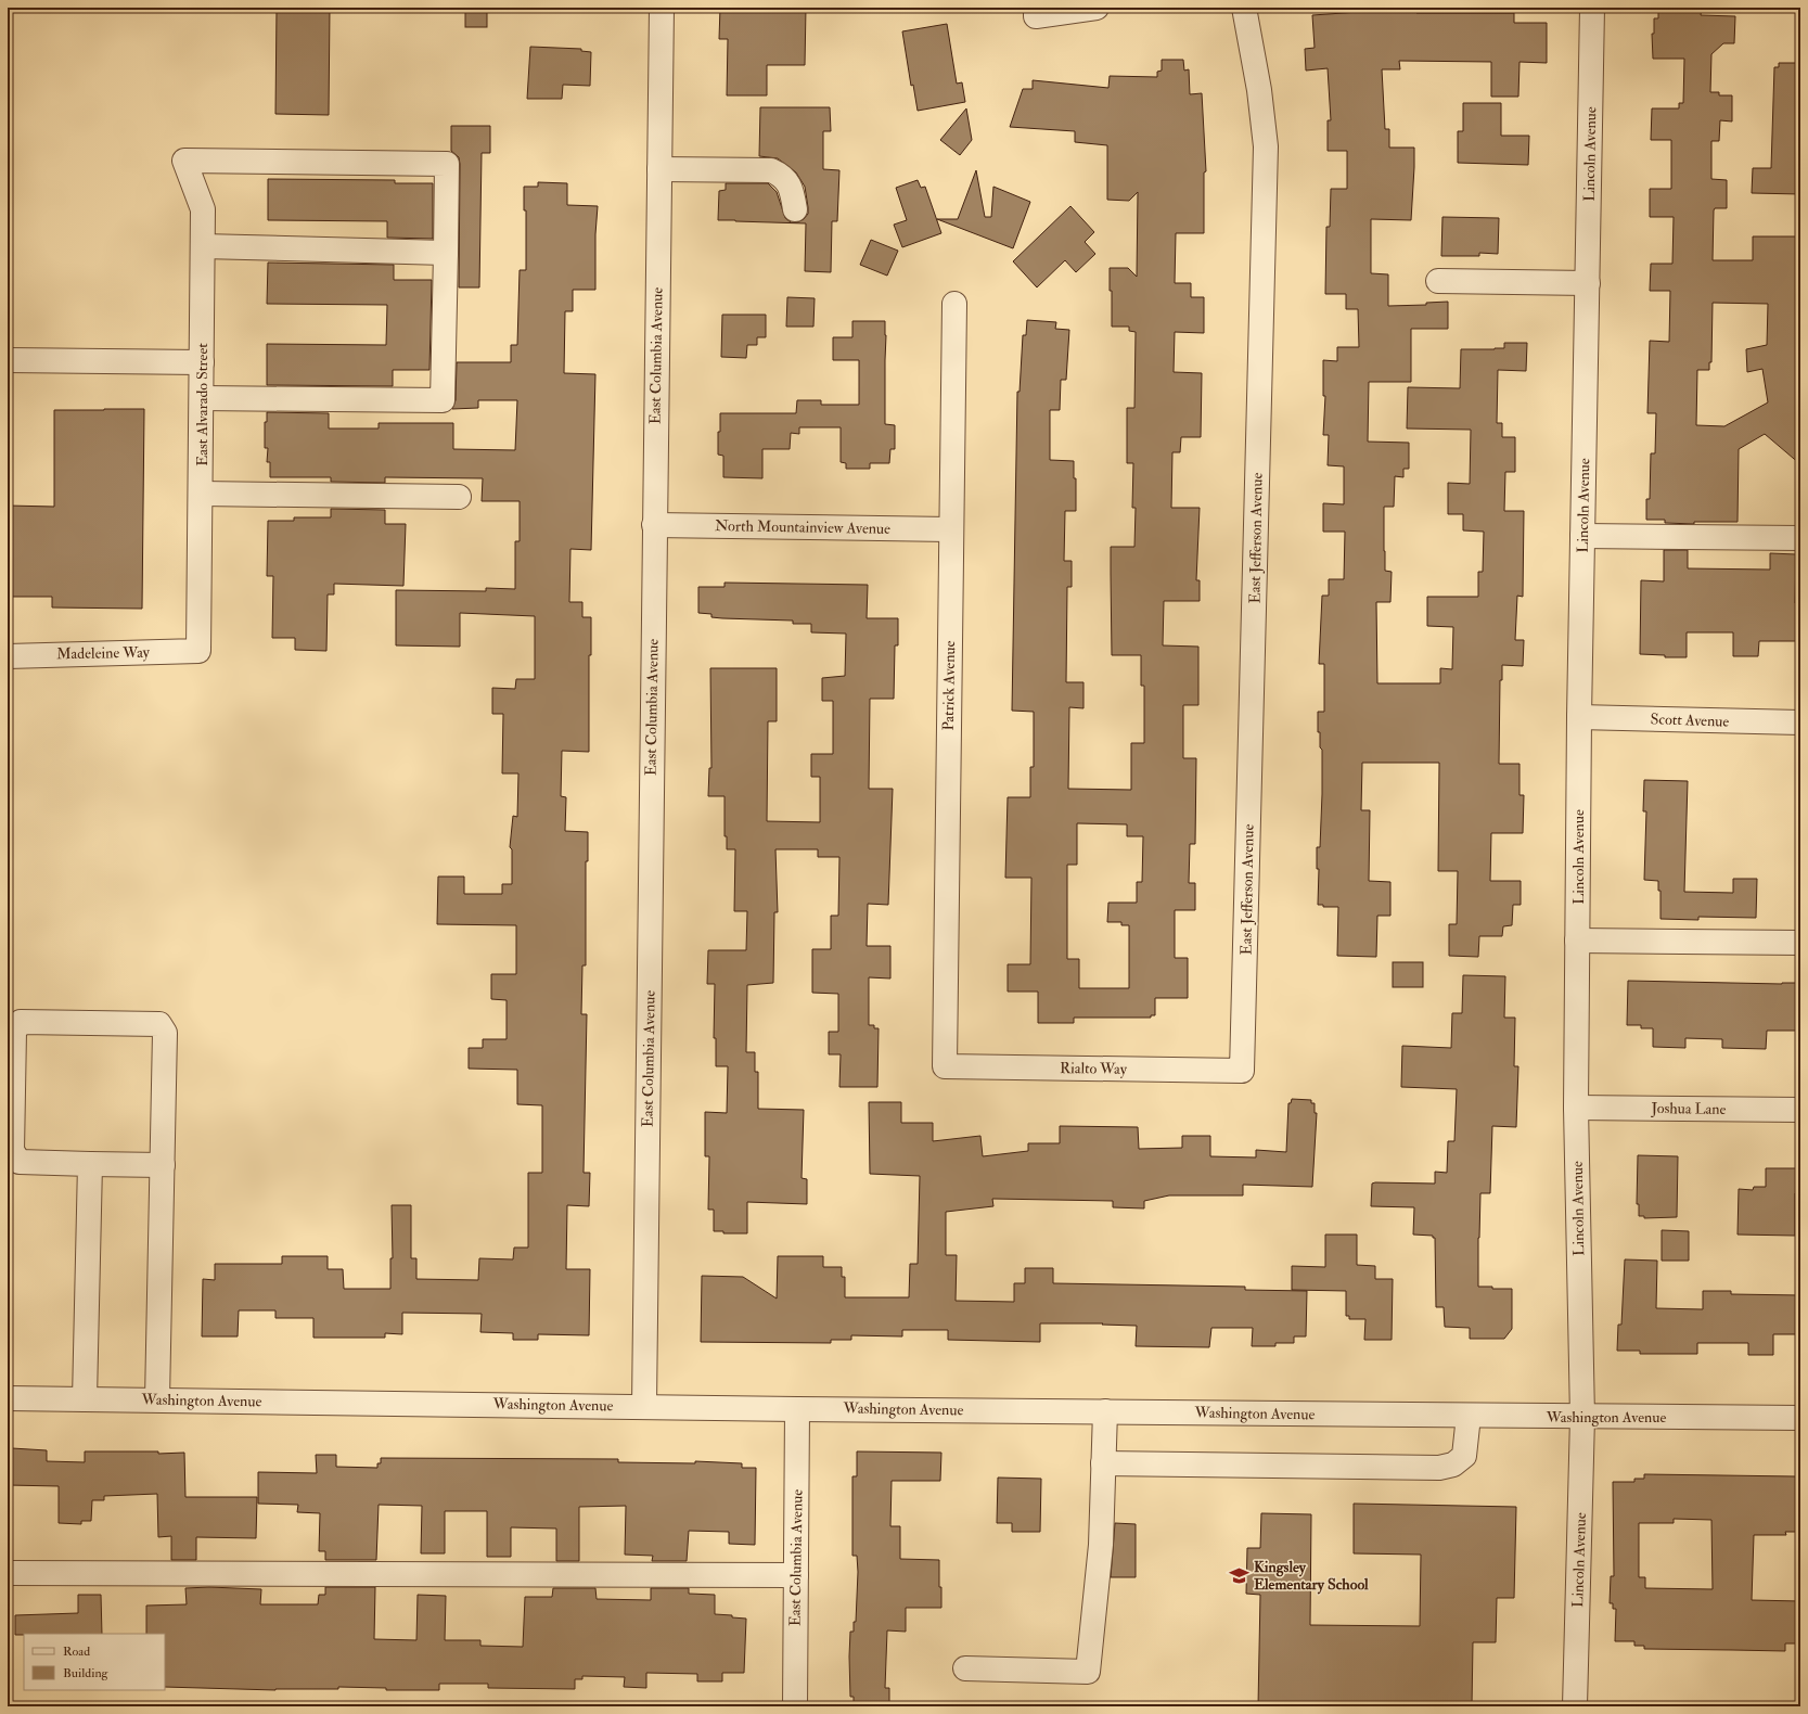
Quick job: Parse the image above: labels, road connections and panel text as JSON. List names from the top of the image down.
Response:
{
  "streets": {
    "street": [
      "Lincoln Avenue",
      "East Columbia Avenue",
      "East Alvarado Street",
      "North Mountainview Avenue",
      "East Jefferson Avenue",
      "Madeleine Way",
      "Patrick Avenue",
      "Scott Avenue",
      "Rialto Way",
      "Joshua Lane",
      "Washington Avenue"
    ]
  },
  "crossings": [
    ["Lincoln Avenue", "Scott Avenue"],
    ["Lincoln Avenue", "Joshua Lane"],
    ["Lincoln Avenue", "Washington Avenue"],
    ["East Columbia Avenue", "North Mountainview Avenue"],
    ["East Columbia Avenue", "Washington Avenue"],
    ["East Alvarado Street", "Madeleine Way"],
    ["North Mountainview Avenue", "Patrick Avenue"],
    ["East Jefferson Avenue", "Rialto Way"],
    ["Patrick Avenue", "Rialto Way"]
  ],
  "places": {
    "school or university": ["Kingsley Elementary School"]
  },
  "legend": ["Road", "Building"]
}
